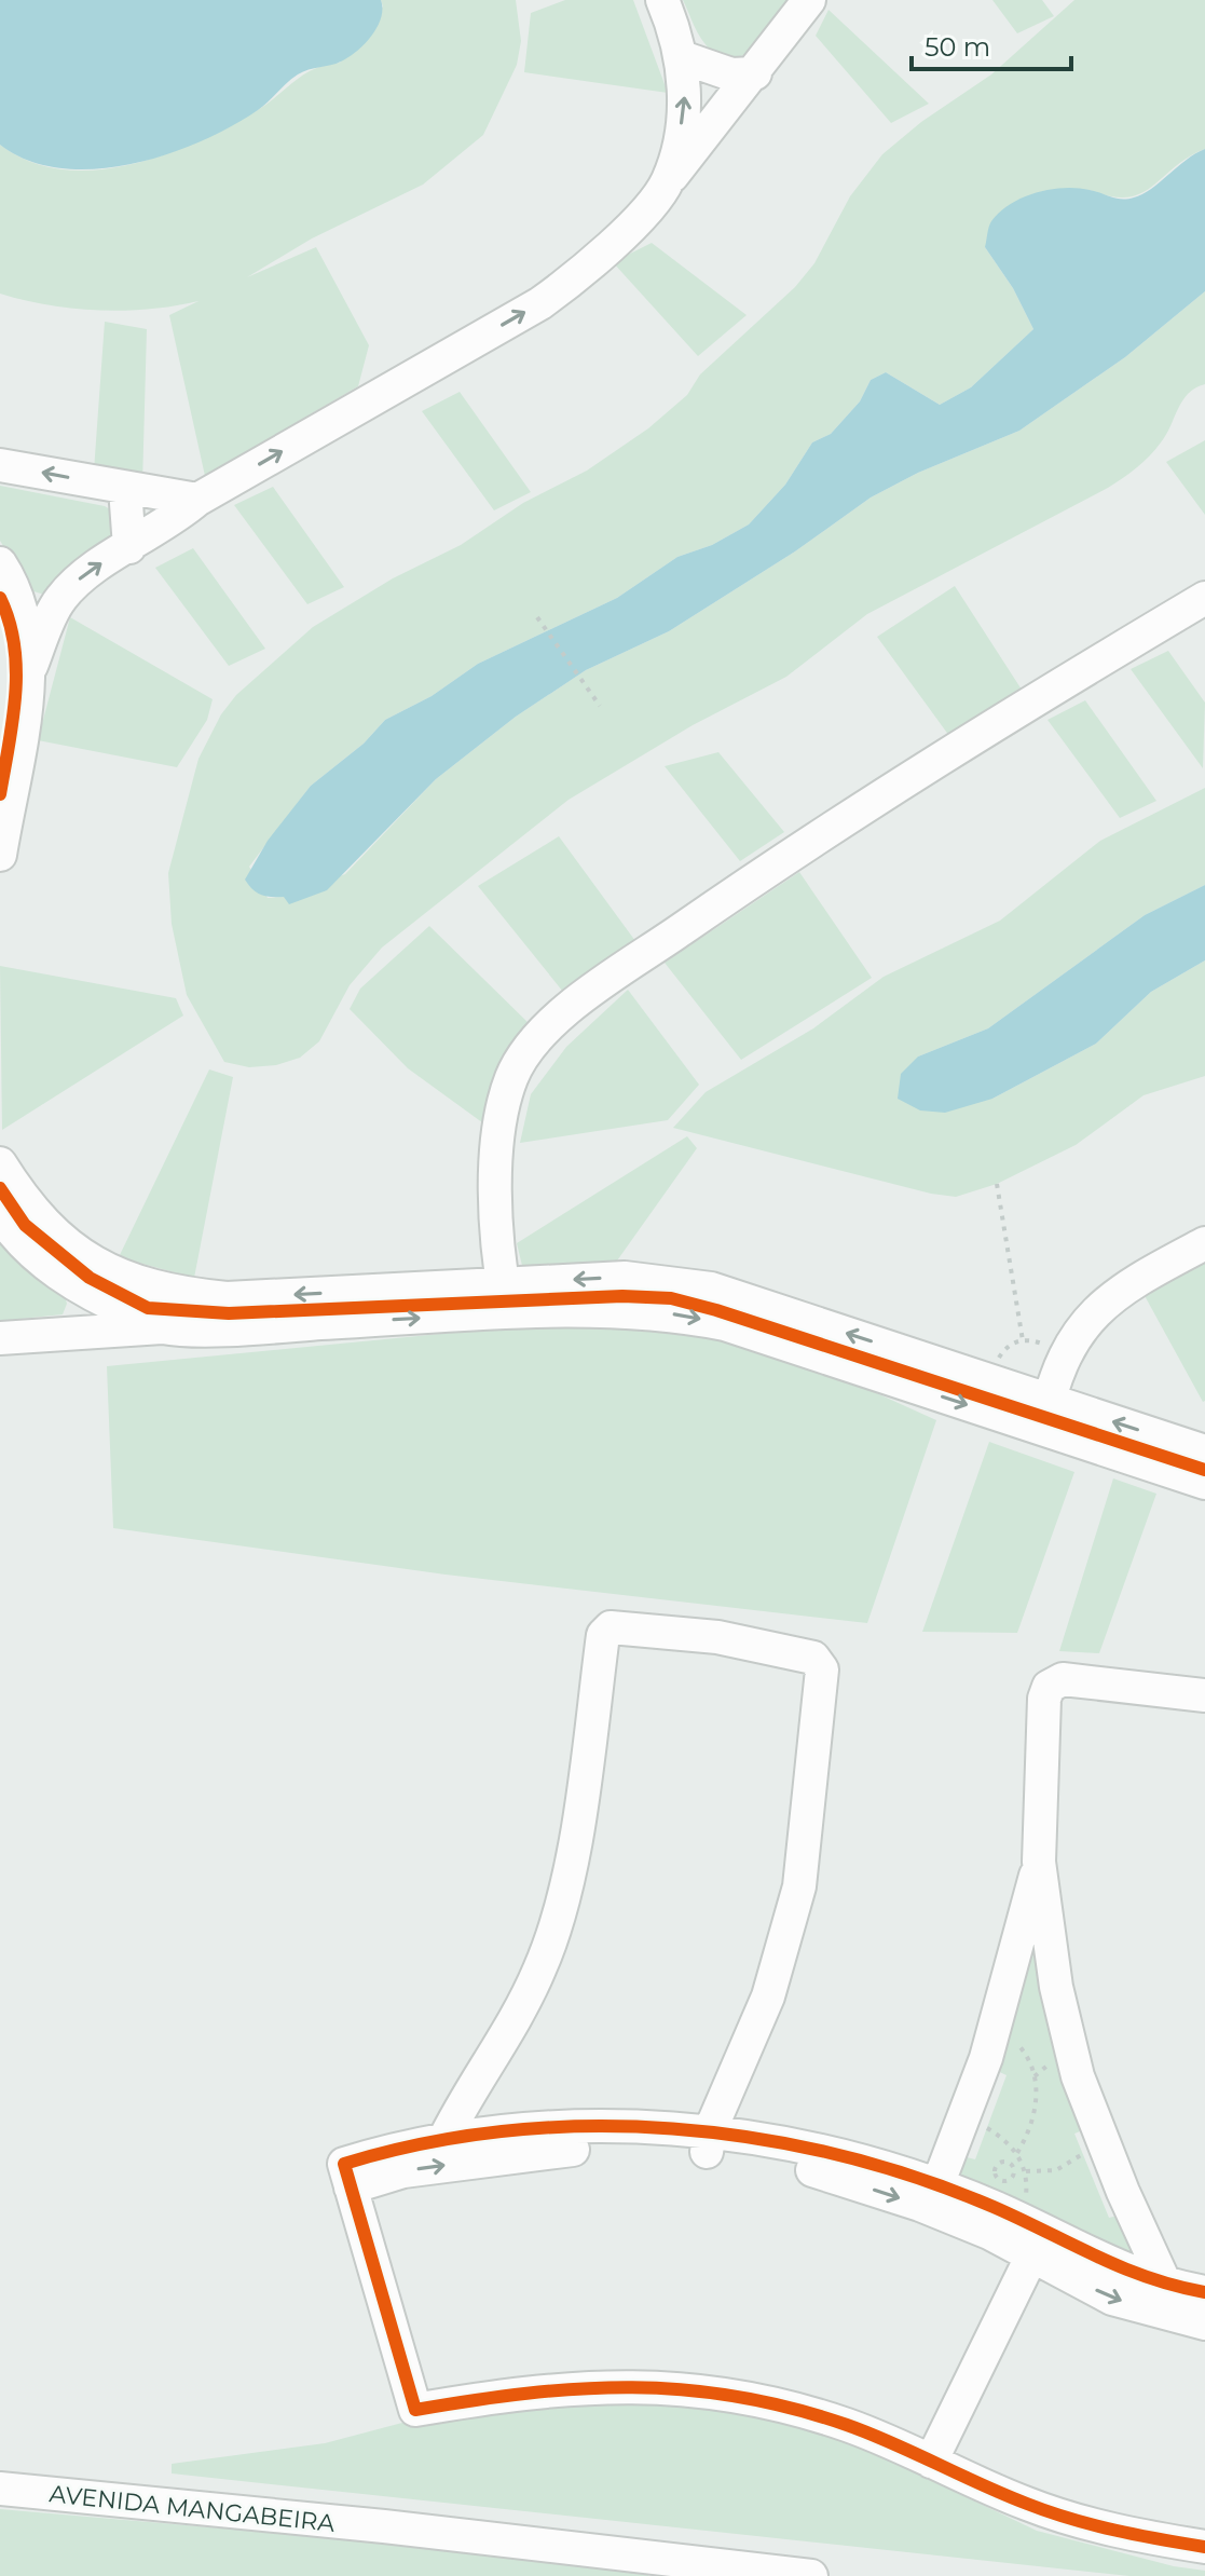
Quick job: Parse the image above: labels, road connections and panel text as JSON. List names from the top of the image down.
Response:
{
  "streets": {
    "street": ["AVENIDA MANGABEIRA"]
  },
  "scale_bar": "50 m"
}
